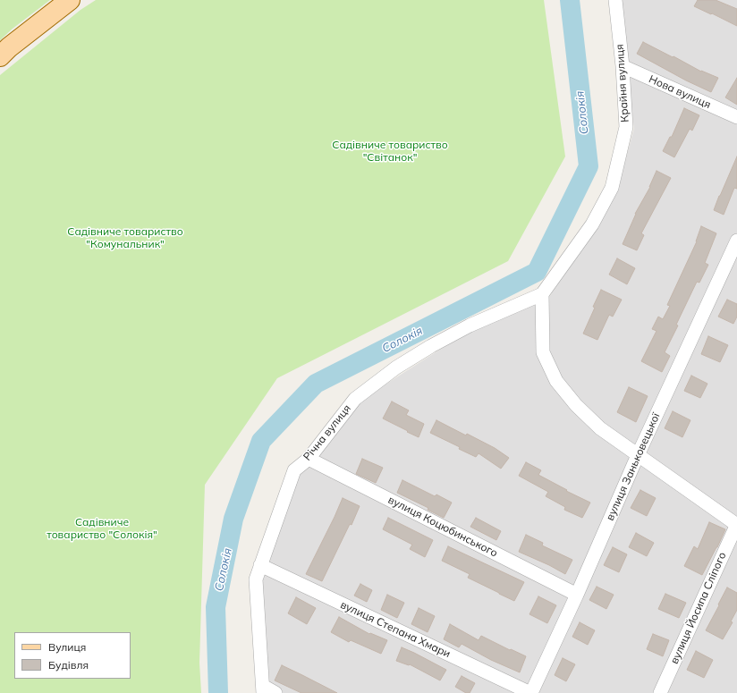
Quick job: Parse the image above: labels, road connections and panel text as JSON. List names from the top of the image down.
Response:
{
  "streets": {
    "street": [
      "Крайня вулиця",
      "Нова вулиця",
      "Річна вулиця",
      "вулиця Заньковецької",
      "вулиця Коцюбинського",
      "вулиця Йосипа Сліпого",
      "вулиця Степана Хмари"
    ]
  },
  "crossings": [
    ["Крайня вулиця", "Нова вулиця"],
    ["Крайня вулиця", "Річна вулиця"],
    ["Річна вулиця", "вулиця Коцюбинського"],
    ["Річна вулиця", "вулиця Степана Хмари"],
    ["вулиця Заньковецької", "вулиця Коцюбинського"],
    ["вулиця Заньковецької", "вулиця Степана Хмари"]
  ],
  "water": ["Солокія"],
  "parks": ["Садівниче товариство \"Світанок\"", "Садівниче товариство \"Комунальник\"", "Садівниче товариство \"Солокія\""],
  "legend": ["Вулиця", "Будівля"]
}
